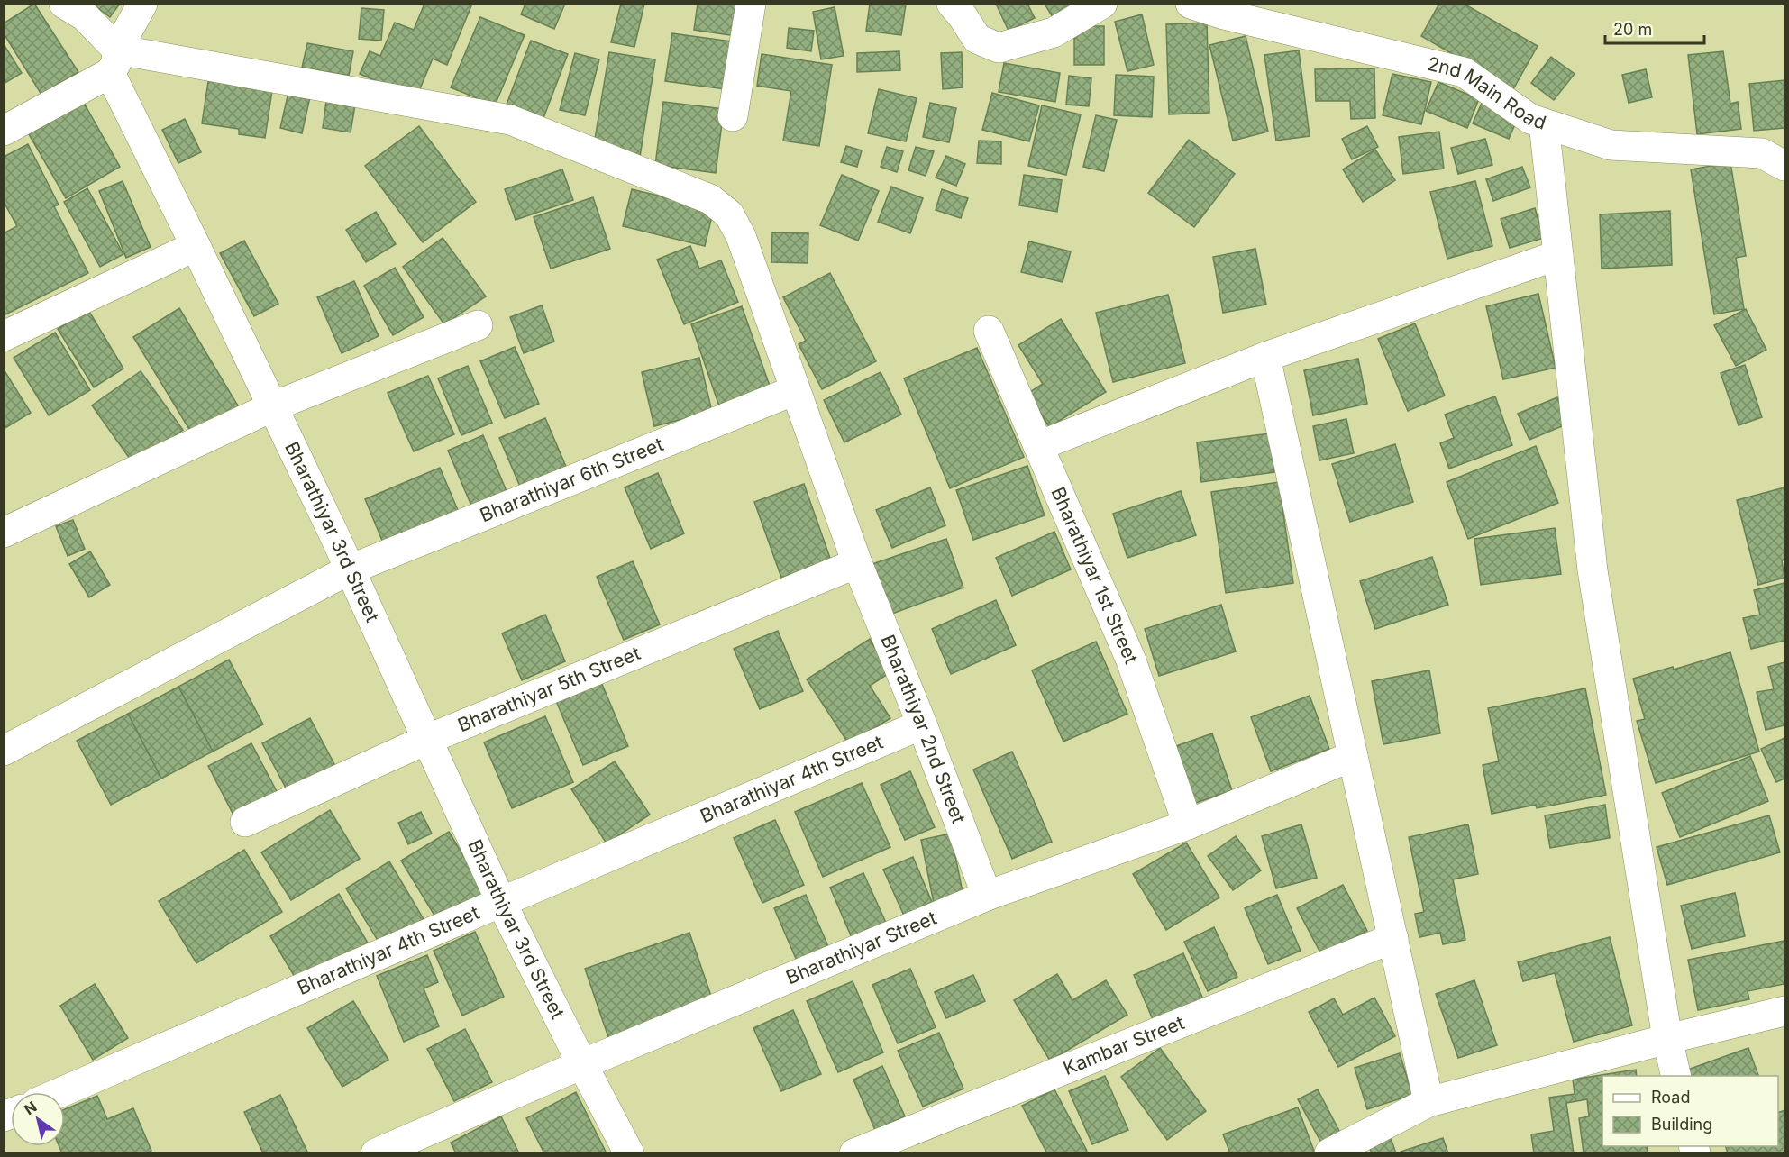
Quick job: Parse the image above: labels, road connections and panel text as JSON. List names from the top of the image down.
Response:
{
  "streets": {
    "street": [
      "2nd Main Road",
      "Bharathiyar 6th Street",
      "Bharathiyar 3rd Street",
      "Bharathiyar 1st Street",
      "Bharathiyar 5th Street",
      "Bharathiyar 2nd Street",
      "Bharathiyar 4th Street",
      "Bharathiyar Street",
      "Kambar Street"
    ]
  },
  "crossings": [
    ["Bharathiyar 6th Street", "Bharathiyar 3rd Street"],
    ["Bharathiyar 6th Street", "Bharathiyar 2nd Street"],
    ["Bharathiyar 3rd Street", "Bharathiyar 5th Street"],
    ["Bharathiyar 3rd Street", "Bharathiyar 2nd Street"],
    ["Bharathiyar 3rd Street", "Bharathiyar 4th Street"],
    ["Bharathiyar 3rd Street", "Bharathiyar Street"],
    ["Bharathiyar 1st Street", "Bharathiyar Street"],
    ["Bharathiyar 5th Street", "Bharathiyar 2nd Street"],
    ["Bharathiyar 2nd Street", "Bharathiyar 4th Street"],
    ["Bharathiyar 2nd Street", "Bharathiyar Street"]
  ],
  "legend": ["Road", "Building"],
  "scale_bar": "20 m",
  "north": "top left"
}
